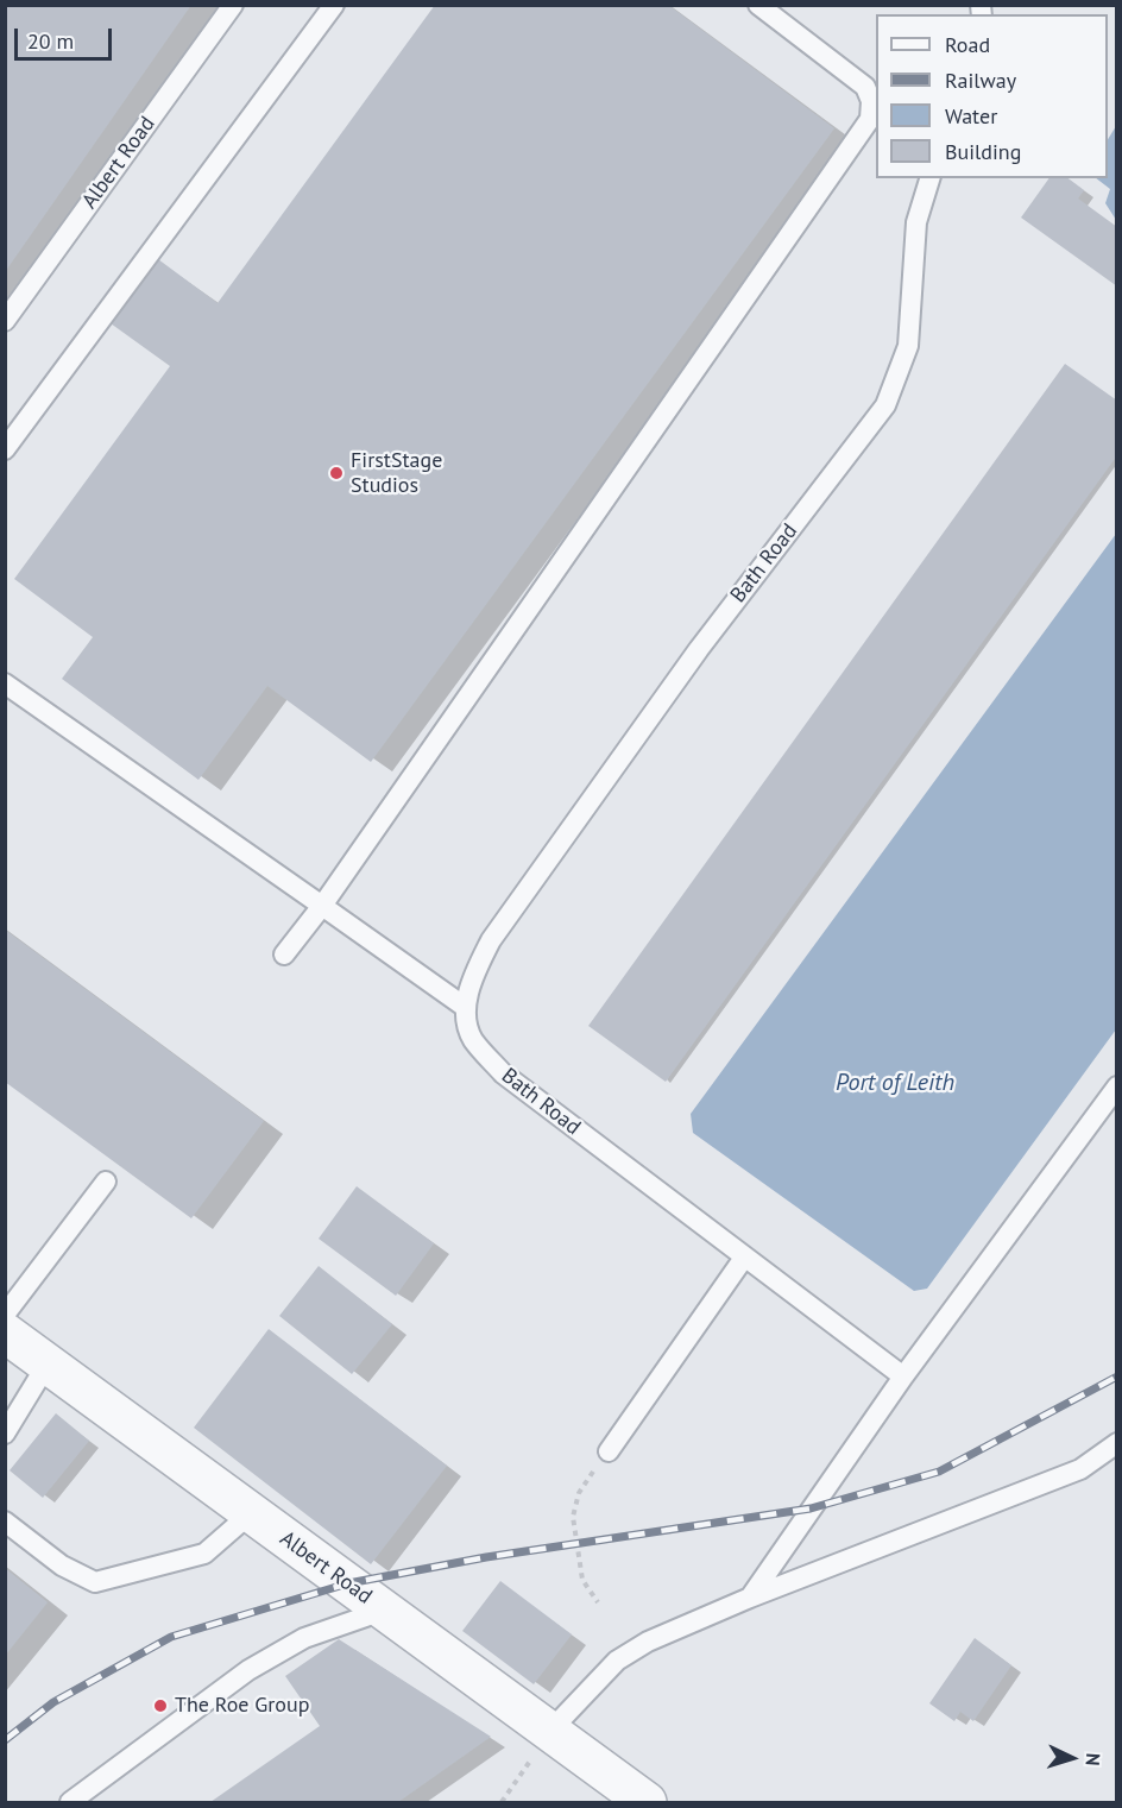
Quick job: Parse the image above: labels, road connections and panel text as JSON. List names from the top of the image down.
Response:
{
  "streets": {
    "street": ["Albert Road"],
    "lane": ["Bath Road"]
  },
  "water": ["Port of Leith"],
  "places": ["FirstStage Studios", "The Roe Group"],
  "legend": [
    "Road",
    "Railway",
    "Water",
    "Building"
  ],
  "scale_bar": "20 m",
  "north": "right"
}
